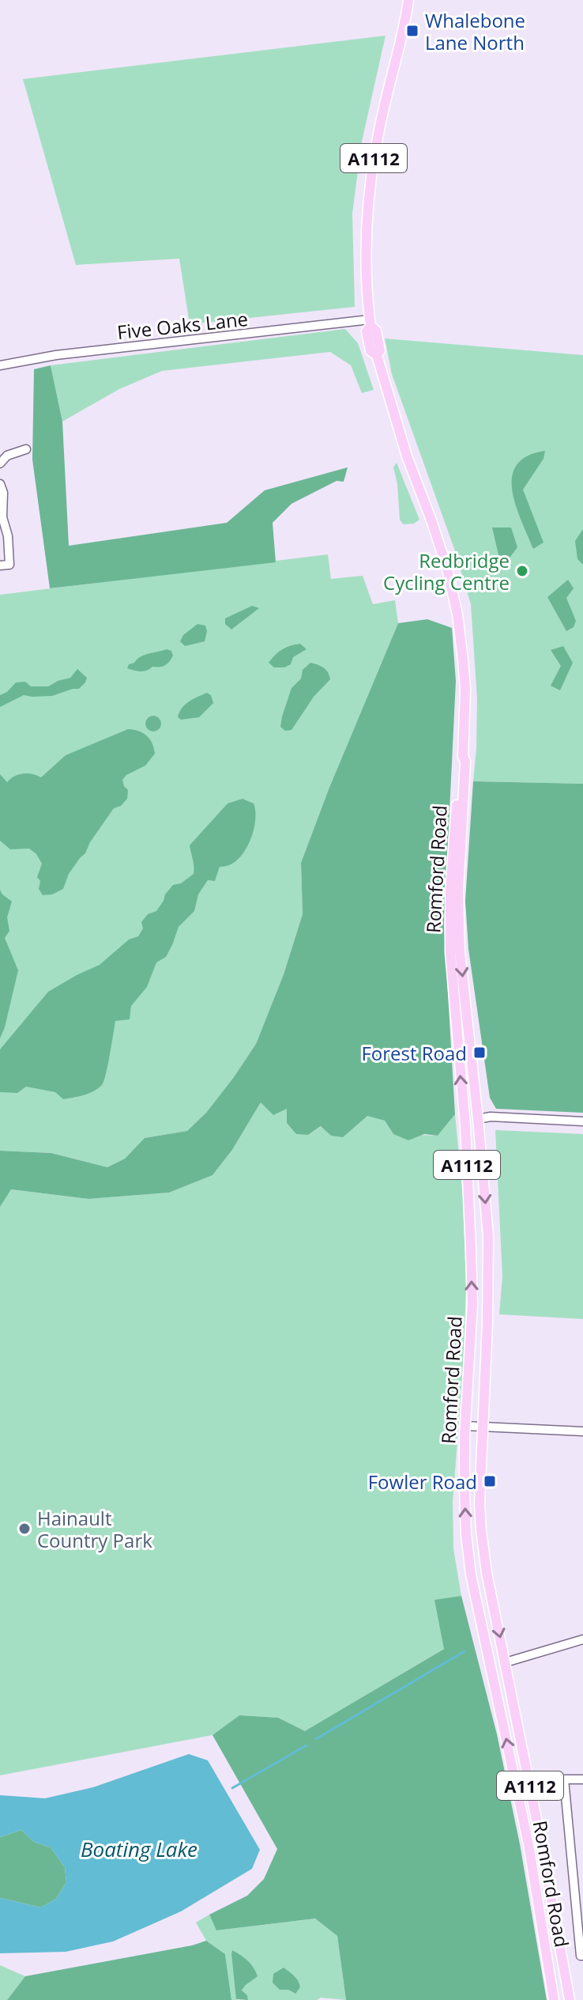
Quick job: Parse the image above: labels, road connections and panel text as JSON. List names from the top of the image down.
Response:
{
  "streets": {
    "main road": ["A1112", "Romford Road"],
    "street": ["Five Oaks Lane"]
  },
  "crossings": [
    ["Five Oaks Lane", "Romford Road"]
  ],
  "water": ["Boating Lake"],
  "places": {
    "transit": ["Whalebone Lane North", "Forest Road", "Fowler Road"],
    "other": ["Redbridge Cycling Centre", "Hainault Country Park"]
  }
}
